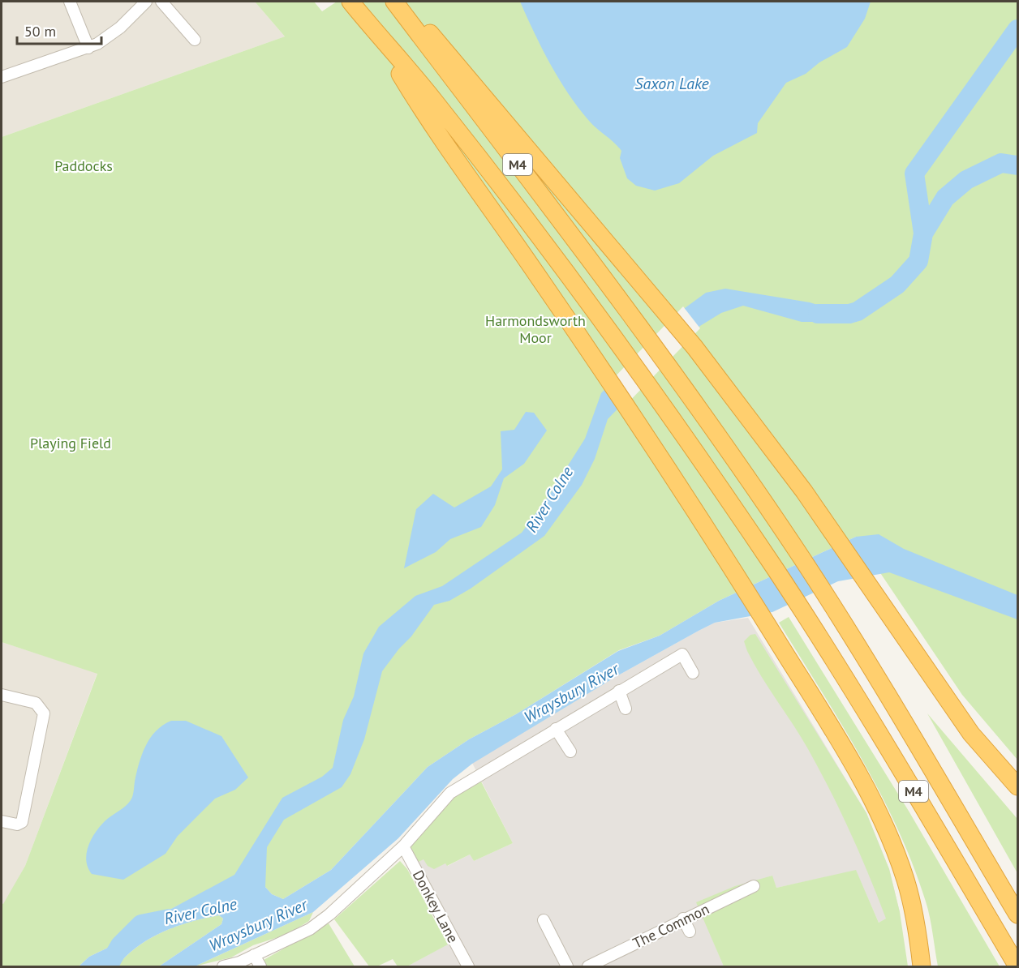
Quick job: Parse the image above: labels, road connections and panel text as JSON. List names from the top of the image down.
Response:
{
  "streets": {
    "highway": ["M4"],
    "street": ["Donkey Lane", "The Common"]
  },
  "water": ["Saxon Lake", "River Colne", "Wraysbury River"],
  "parks": ["Paddocks", "Harmondsworth Moor", "Playing Field"],
  "scale_bar": "50 m"
}
